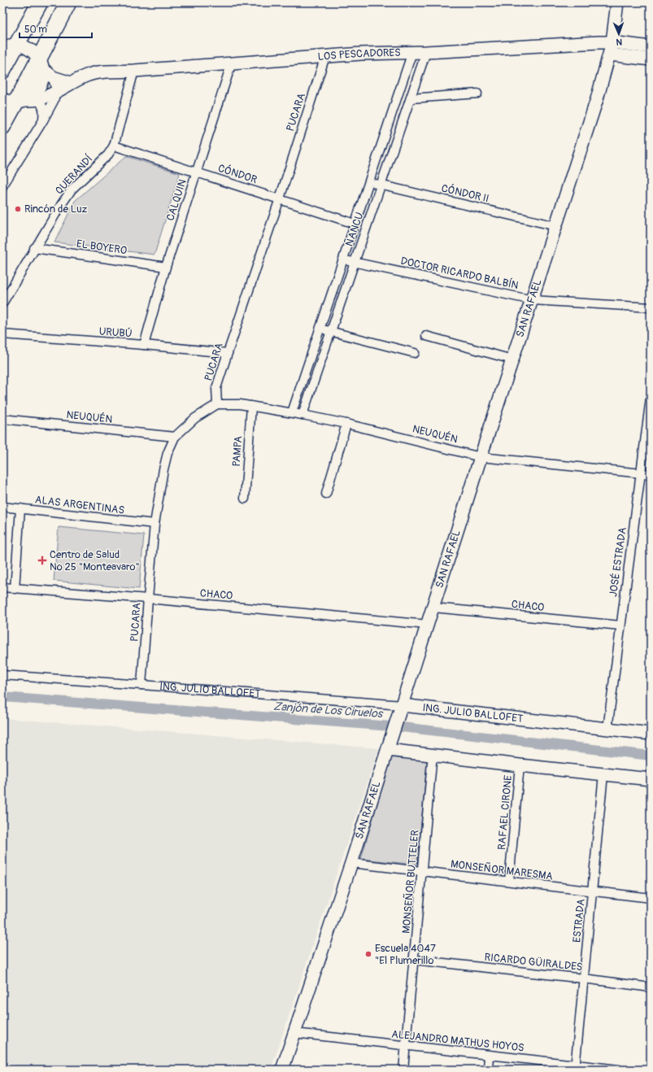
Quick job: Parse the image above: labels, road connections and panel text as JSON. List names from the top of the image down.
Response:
{
  "streets": {
    "street": [
      "LOS PESCADORES",
      "PUCARA",
      "CÓNDOR",
      "QUERANDÍ",
      "CÓNDOR II",
      "CALQUIN",
      "ÑANCU",
      "EL BOYERO",
      "DOCTOR RICARDO BALBÍN",
      "SAN RAFAEL",
      "URUBÚ",
      "NEUQUÉN",
      "PAMPA",
      "ALAS ARGENTINAS",
      "JOSÉ ESTRADA",
      "CHACO",
      "ING. JULIO BALLOFET",
      "RAFAEL CIRONE",
      "MONSEÑOR MARESMA",
      "MONSEÑOR BUTTELER",
      "ESTRADA",
      "RICARDO GÜIRALDES",
      "ALEJANDRO MATHUS HOYOS"
    ]
  },
  "crossings": [
    ["LOS PESCADORES", "PUCARA"],
    ["LOS PESCADORES", "QUERANDÍ"],
    ["LOS PESCADORES", "CALQUIN"],
    ["LOS PESCADORES", "ÑANCU"],
    ["LOS PESCADORES", "SAN RAFAEL"],
    ["PUCARA", "CÓNDOR"],
    ["PUCARA", "URUBÚ"],
    ["PUCARA", "NEUQUÉN"],
    ["PUCARA", "ALAS ARGENTINAS"],
    ["PUCARA", "CHACO"],
    ["PUCARA", "ING. JULIO BALLOFET"],
    ["CÓNDOR", "QUERANDÍ"],
    ["CÓNDOR", "CALQUIN"],
    ["CÓNDOR", "ÑANCU"],
    ["QUERANDÍ", "EL BOYERO"],
    ["CÓNDOR II", "ÑANCU"],
    ["CÓNDOR II", "SAN RAFAEL"],
    ["CALQUIN", "EL BOYERO"],
    ["CALQUIN", "URUBÚ"],
    ["ÑANCU", "DOCTOR RICARDO BALBÍN"],
    ["ÑANCU", "NEUQUÉN"],
    ["DOCTOR RICARDO BALBÍN", "SAN RAFAEL"],
    ["SAN RAFAEL", "NEUQUÉN"],
    ["SAN RAFAEL", "CHACO"],
    ["SAN RAFAEL", "ING. JULIO BALLOFET"],
    ["SAN RAFAEL", "MONSEÑOR MARESMA"],
    ["SAN RAFAEL", "ALEJANDRO MATHUS HOYOS"],
    ["NEUQUÉN", "PAMPA"],
    ["NEUQUÉN", "JOSÉ ESTRADA"],
    ["JOSÉ ESTRADA", "CHACO"],
    ["JOSÉ ESTRADA", "ING. JULIO BALLOFET"],
    ["RAFAEL CIRONE", "MONSEÑOR MARESMA"],
    ["MONSEÑOR MARESMA", "MONSEÑOR BUTTELER"],
    ["MONSEÑOR MARESMA", "ESTRADA"],
    ["MONSEÑOR BUTTELER", "RICARDO GÜIRALDES"],
    ["MONSEÑOR BUTTELER", "ALEJANDRO MATHUS HOYOS"],
    ["ESTRADA", "RICARDO GÜIRALDES"],
    ["ESTRADA", "ALEJANDRO MATHUS HOYOS"]
  ],
  "water": ["Zanjón de Los Ciruelos"],
  "places": {
    "other": ["Rincón de Luz", "Escuela 4047 \"El Plumerillo\""],
    "health": ["Centro de Salud Nº 25 \"Monteavaro\""]
  },
  "scale_bar": "50 m",
  "north": "bottom"
}
